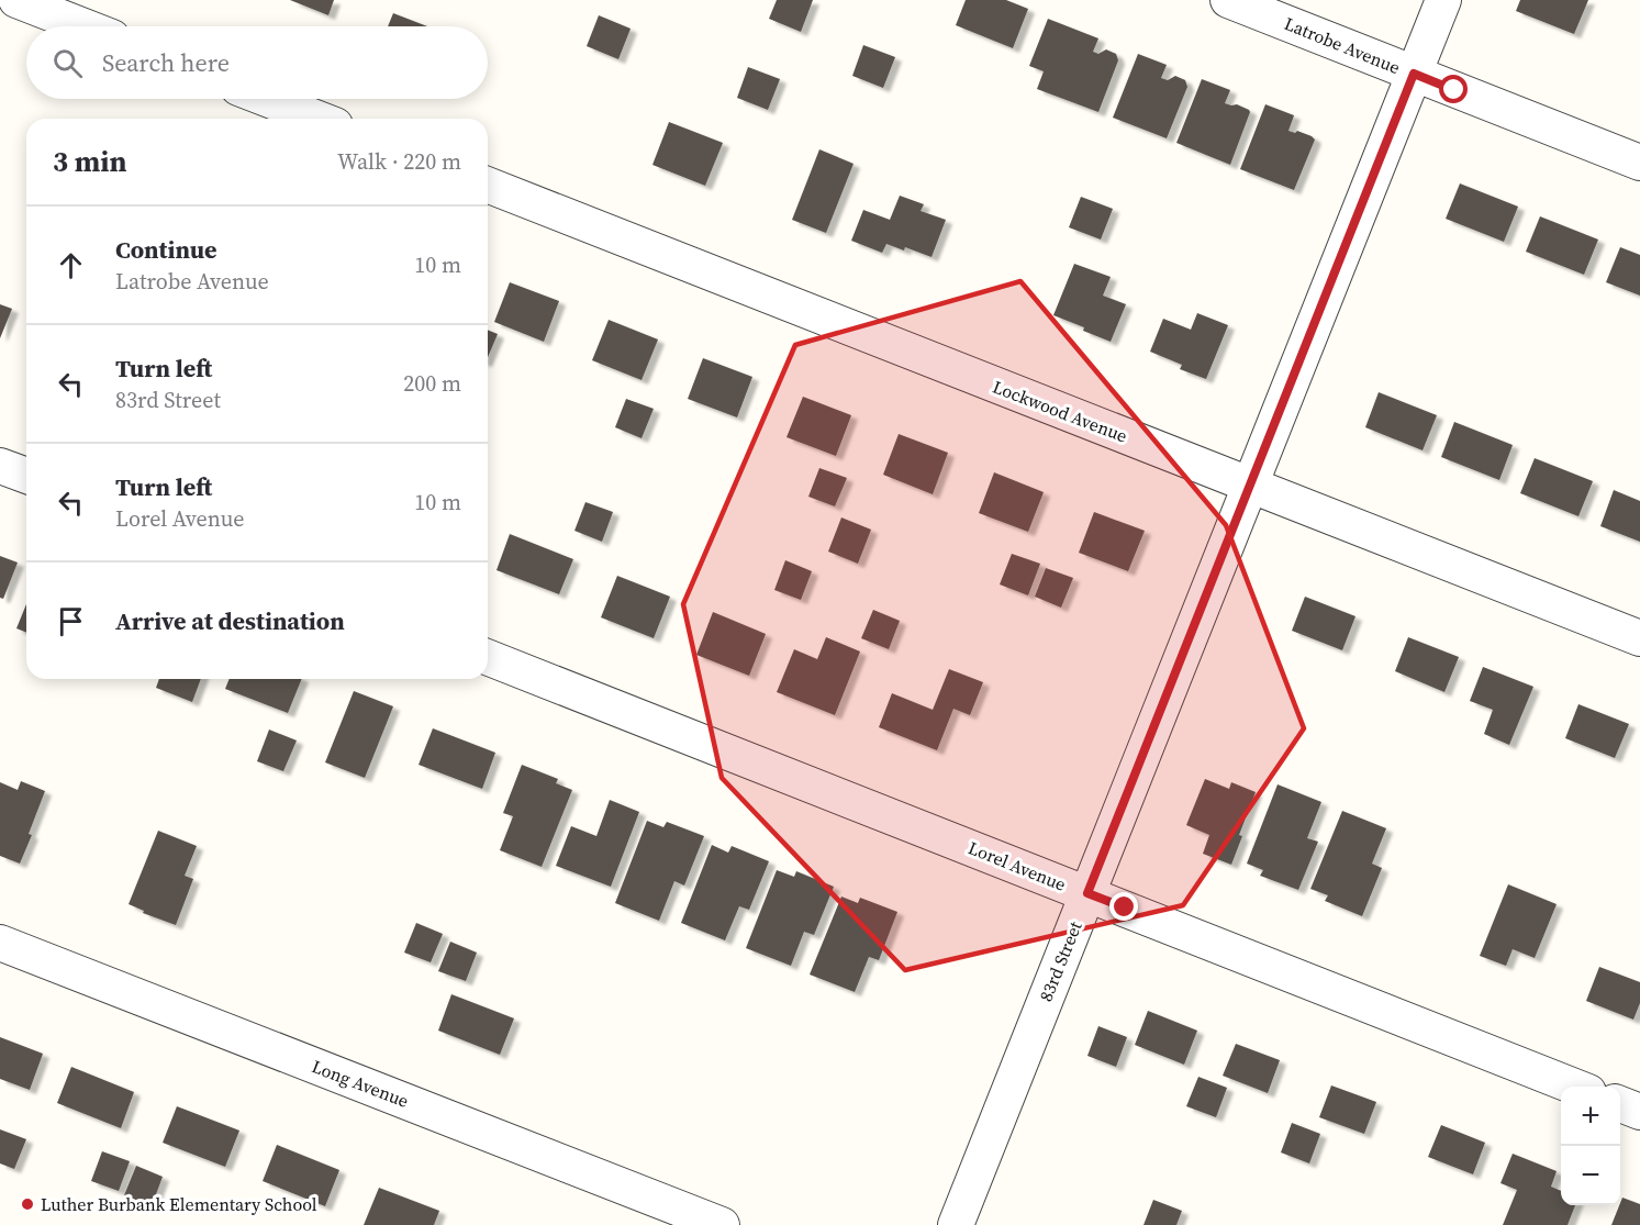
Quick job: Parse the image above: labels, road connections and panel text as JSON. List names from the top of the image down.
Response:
{
  "streets": {
    "street": [
      "Latrobe Avenue",
      "Lockwood Avenue",
      "Lorel Avenue",
      "83rd Street",
      "Long Avenue"
    ]
  },
  "crossings": [
    ["Latrobe Avenue", "83rd Street"],
    ["Lockwood Avenue", "83rd Street"],
    ["Lorel Avenue", "83rd Street"]
  ],
  "places": ["Luther Burbank Elementary School"],
  "page": {
    "search": "Search here",
    "heading": ["3 min", "Walk · 220 m"],
    "list": [
      ["Continue", "Latrobe Avenue", "10 m"],
      ["Turn left", "83rd Street", "200 m"],
      ["Turn left", "Lorel Avenue", "10 m"],
      "Arrive at destination"
    ],
    "map_buttons": ["+", "−"]
  }
}
